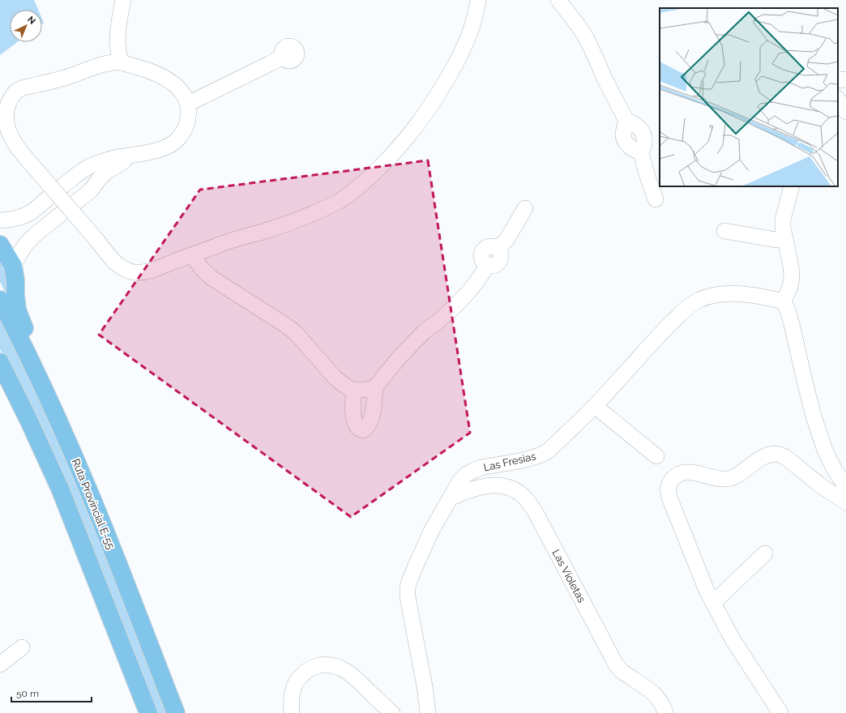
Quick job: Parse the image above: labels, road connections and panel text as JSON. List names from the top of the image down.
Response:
{
  "streets": {
    "main road": ["Ruta Provincial E-55"],
    "street": ["Las Fresias", "Las Violetas"]
  },
  "crossings": [
    ["Las Fresias", "Las Violetas"]
  ],
  "scale_bar": "50 m",
  "north": "top right"
}
